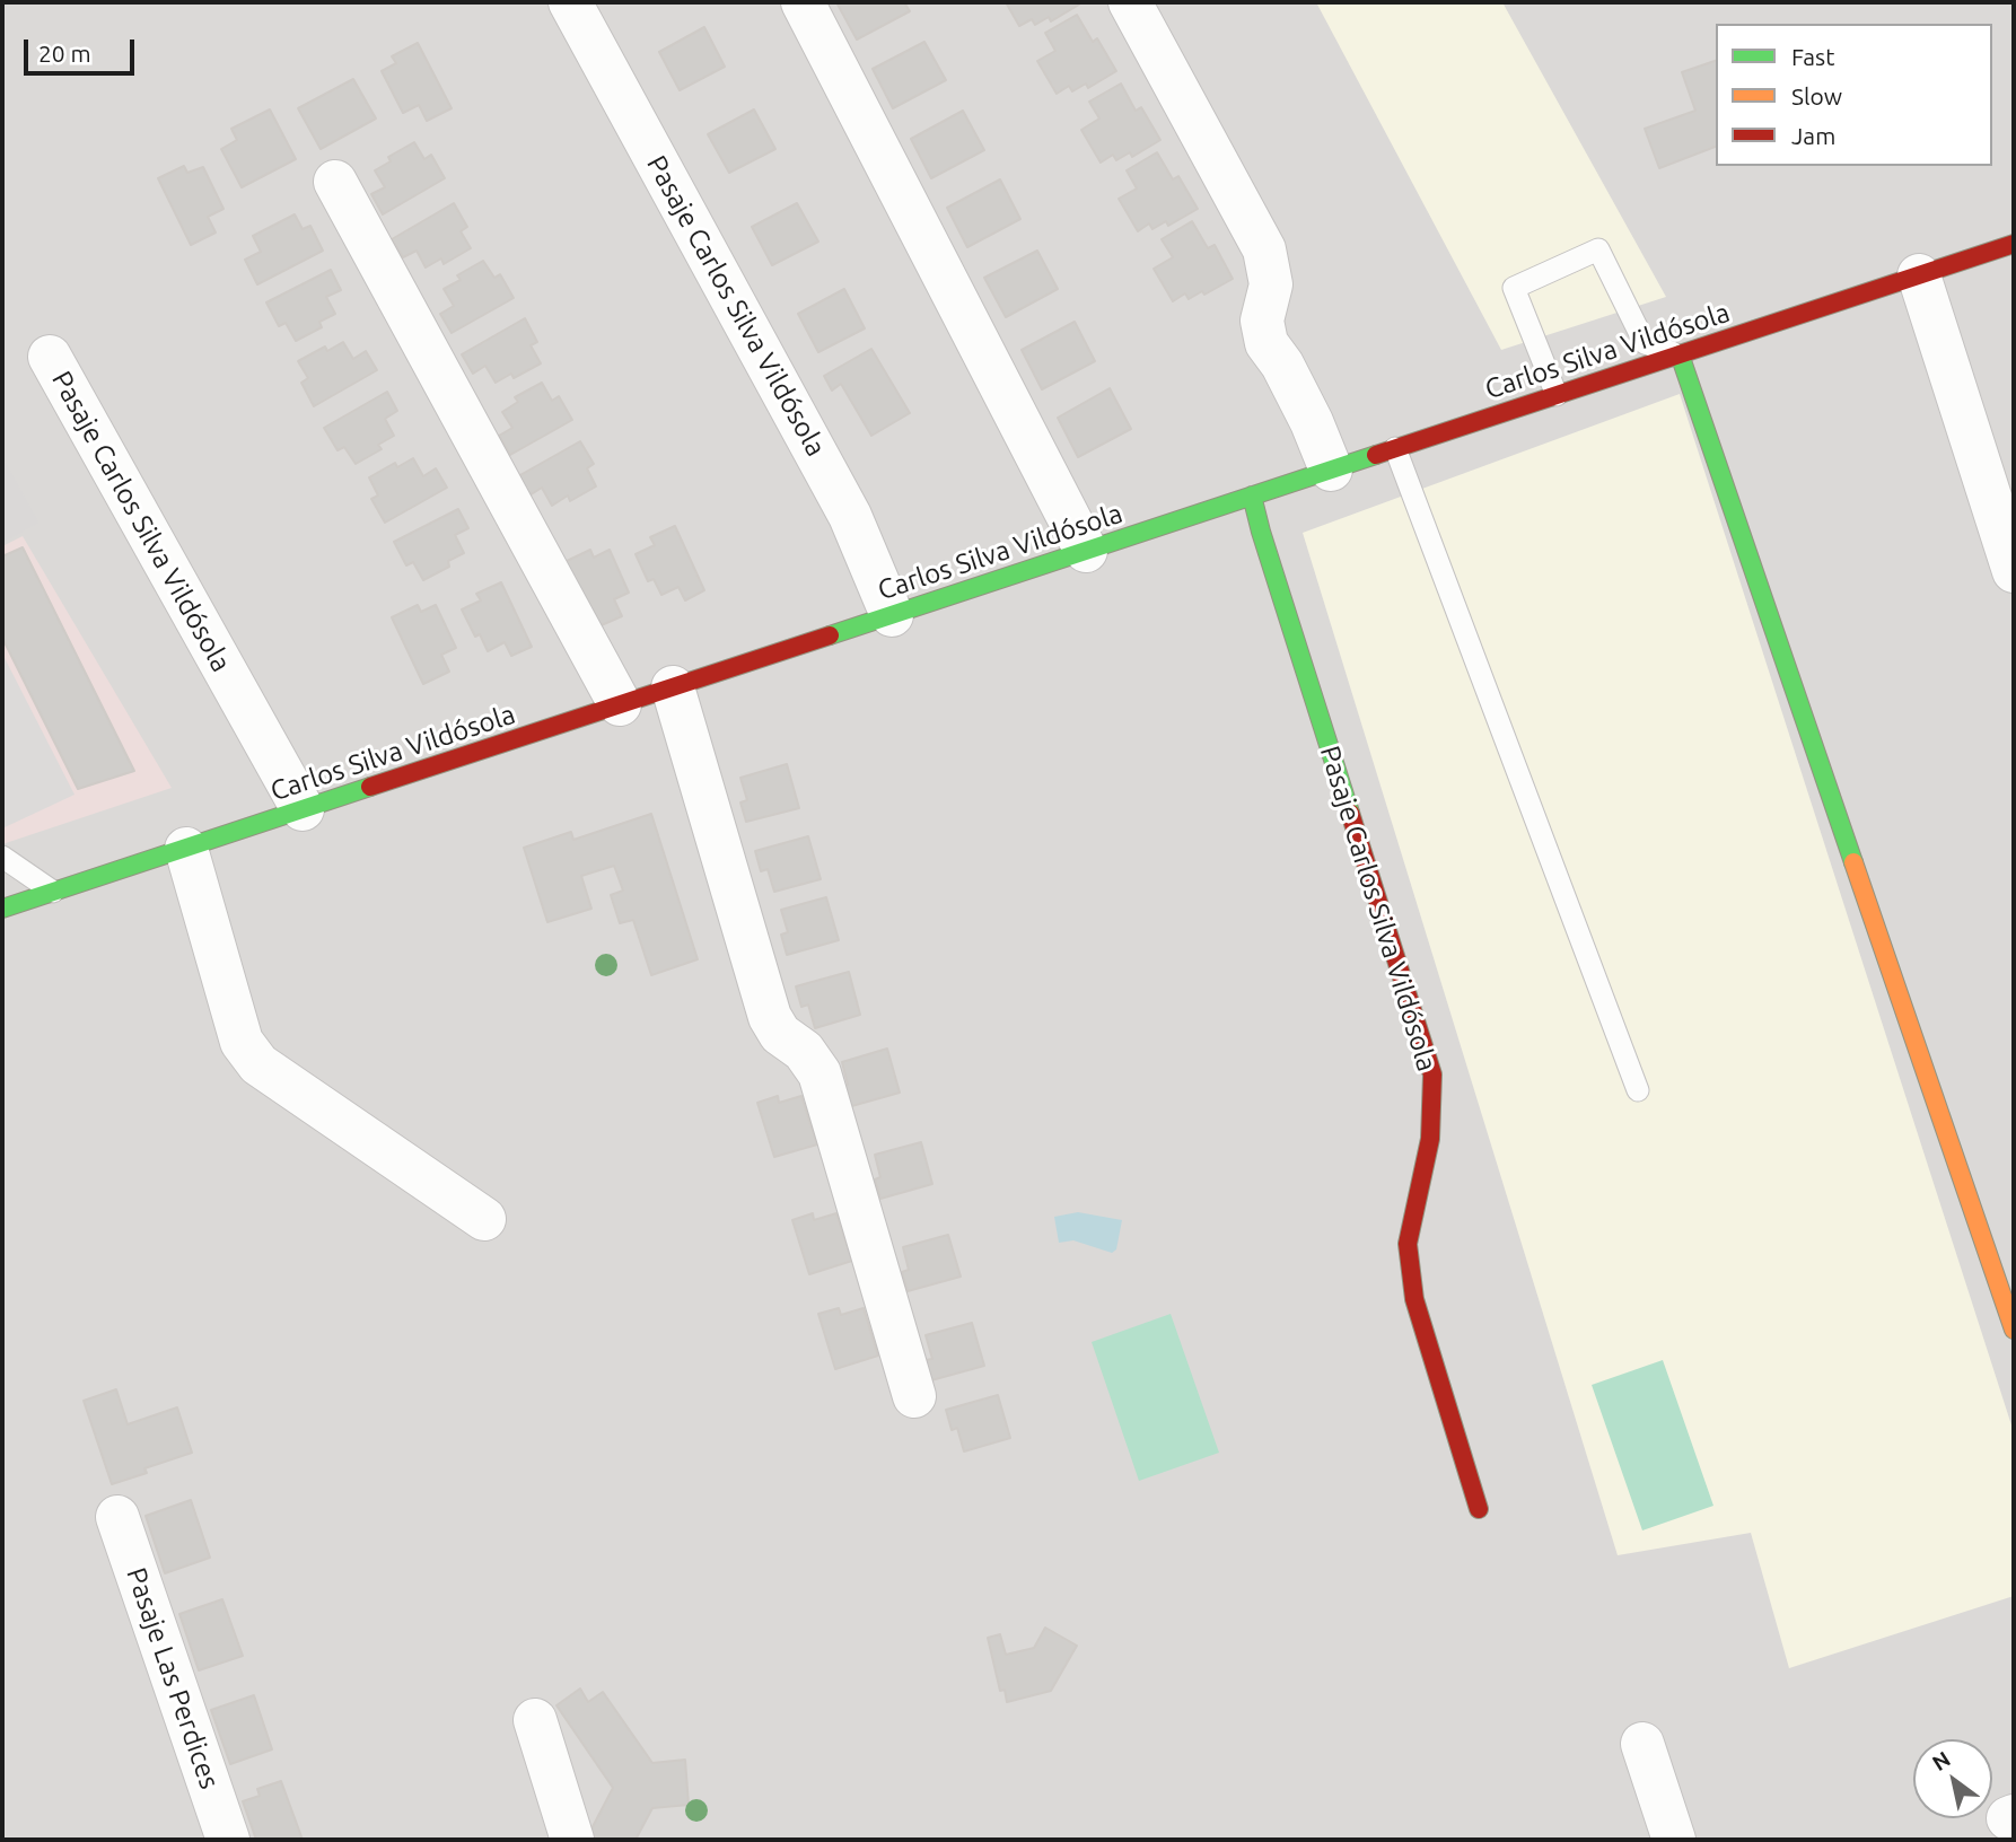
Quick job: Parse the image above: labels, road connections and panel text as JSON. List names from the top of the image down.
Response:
{
  "streets": {
    "street": ["Pasaje Carlos Silva Vildósola", "Carlos Silva Vildósola", "Pasaje Las Perdices"]
  },
  "crossings": [
    ["Pasaje Carlos Silva Vildósola", "Carlos Silva Vildósola"]
  ],
  "legend": ["Fast", "Slow", "Jam"],
  "scale_bar": "20 m",
  "north": "top left"
}
